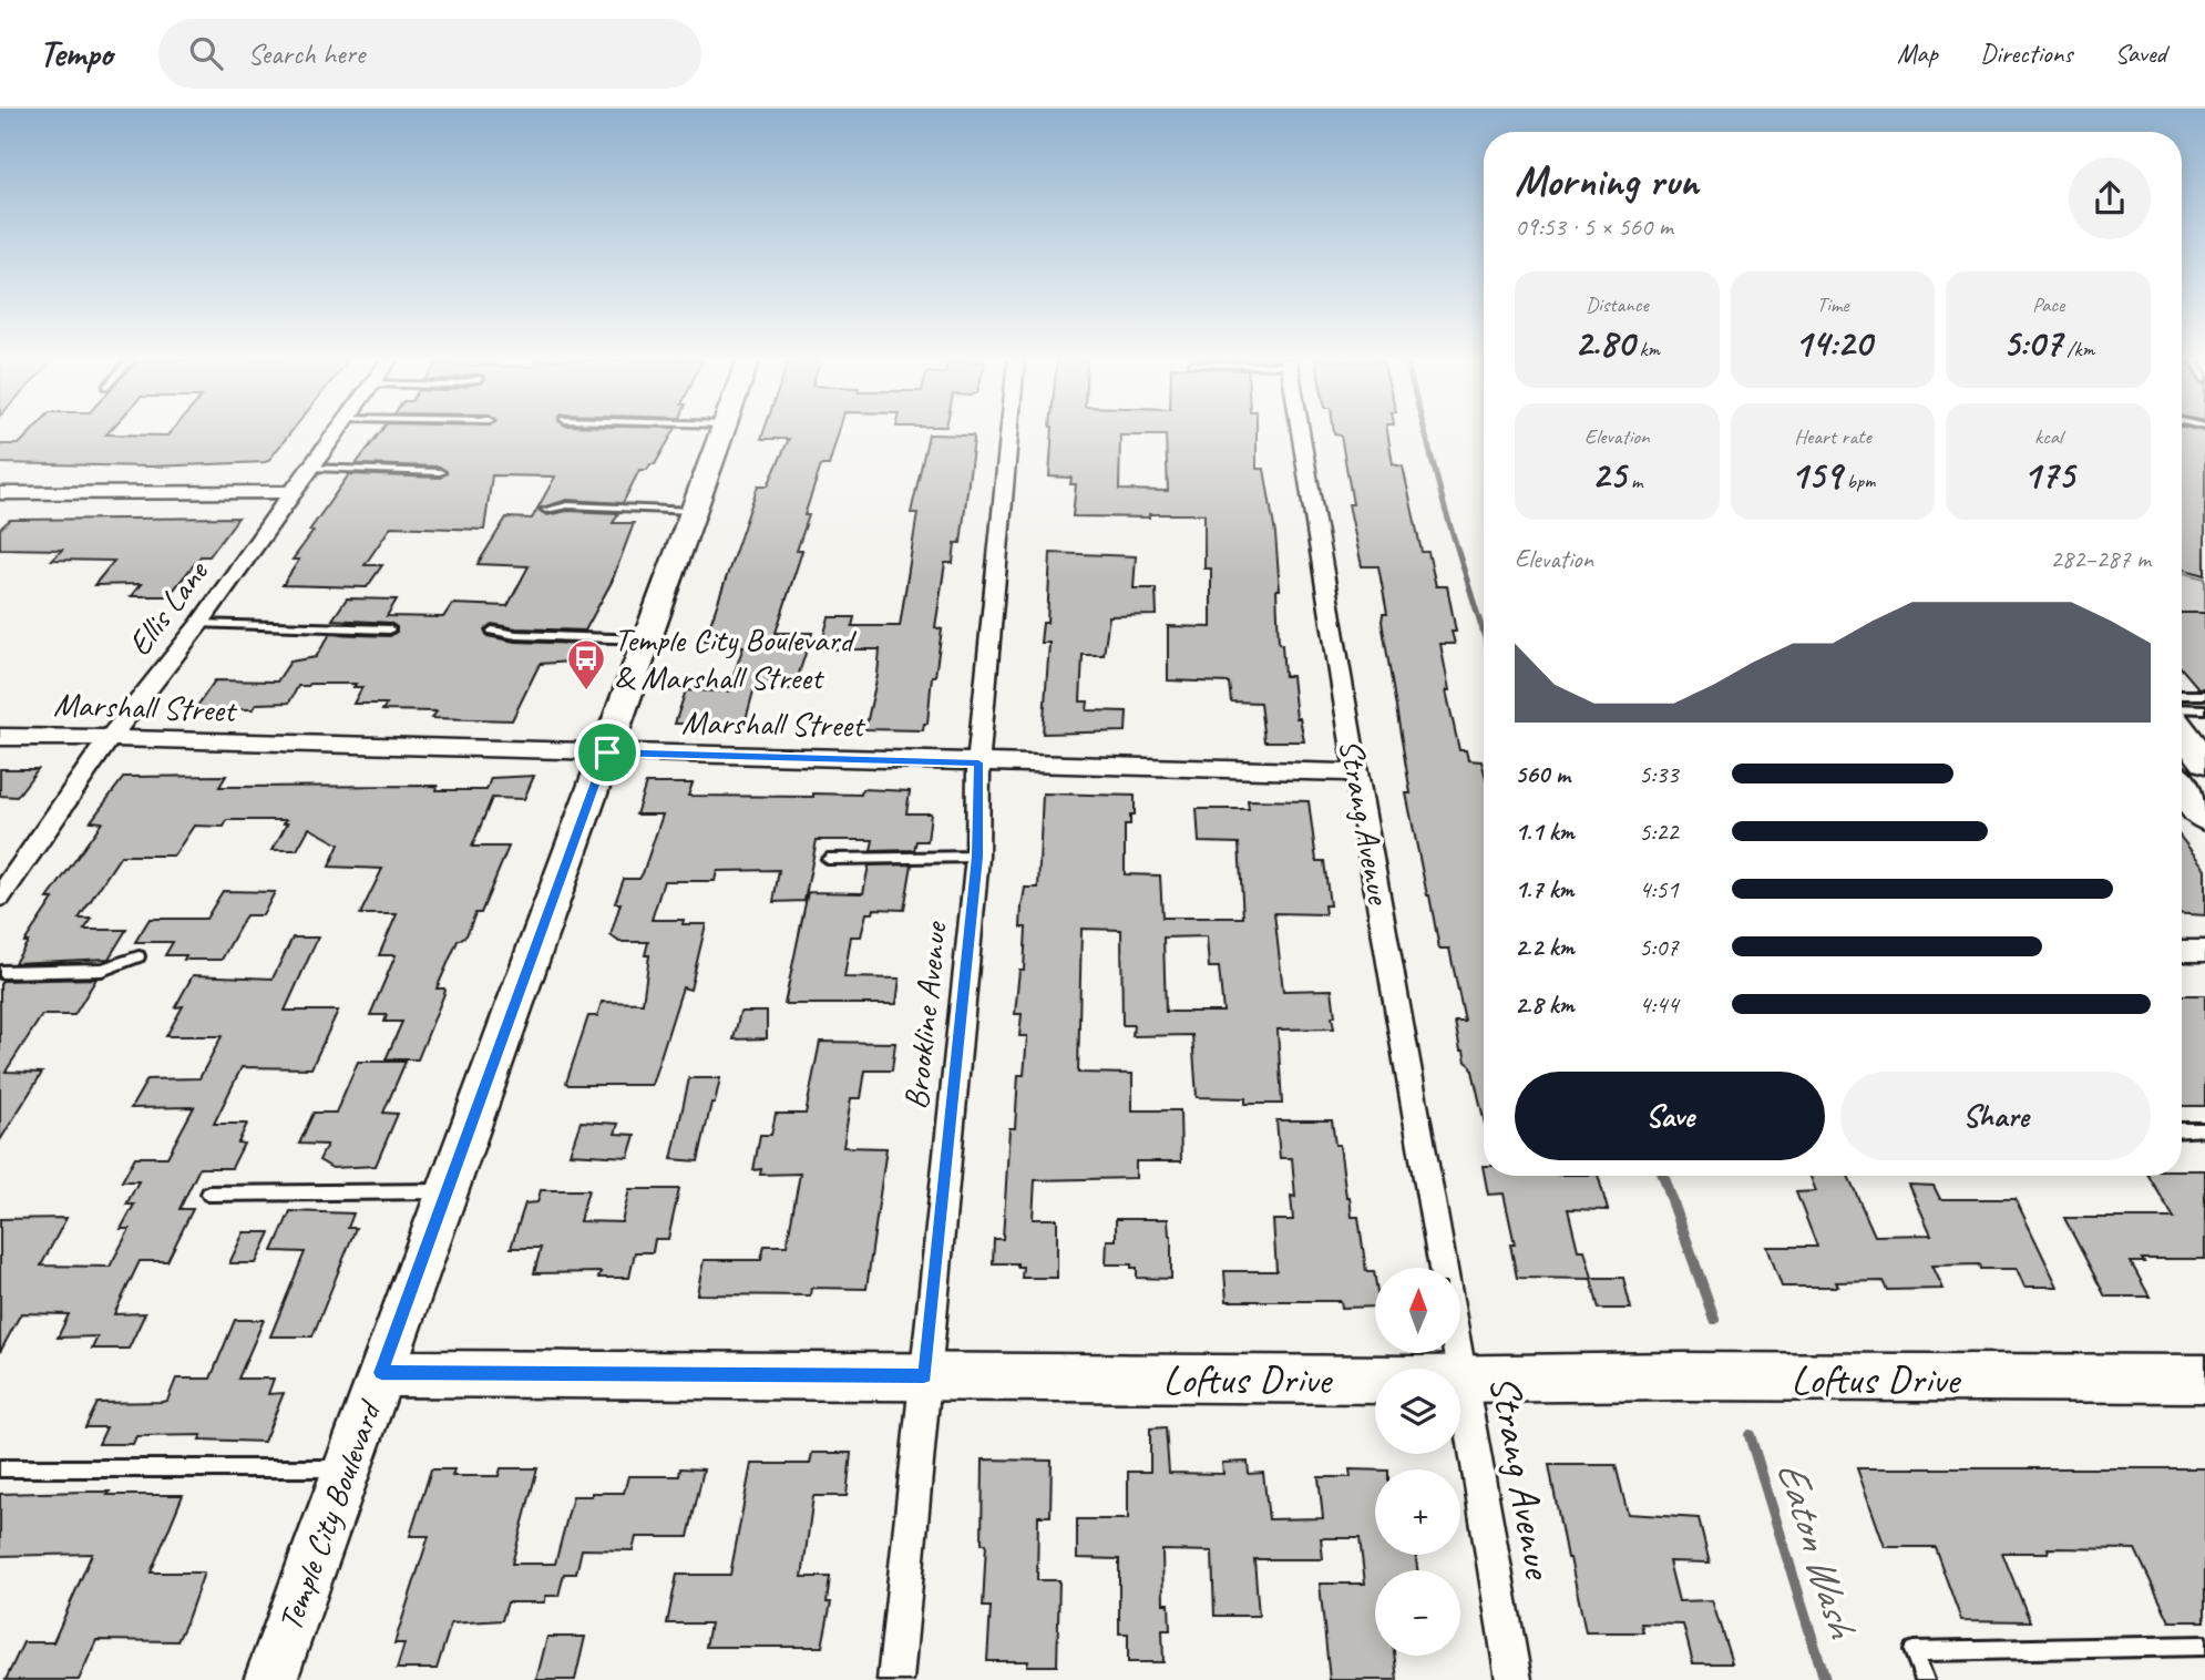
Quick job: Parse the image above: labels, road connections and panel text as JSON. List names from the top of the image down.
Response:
{
  "streets": {
    "main road": ["Loftus Drive", "Temple City Boulevard"],
    "street": [
      "Ellis Lane",
      "Marshall Street",
      "Strang Avenue",
      "Brookline Avenue"
    ]
  },
  "crossings": [
    ["Ellis Lane", "Marshall Street"],
    ["Marshall Street", "Strang Avenue"],
    ["Marshall Street", "Brookline Avenue"],
    ["Marshall Street", "Temple City Boulevard"],
    ["Strang Avenue", "Loftus Drive"],
    ["Brookline Avenue", "Loftus Drive"],
    ["Loftus Drive", "Temple City Boulevard"]
  ],
  "water": ["Eaton Wash"],
  "places": {
    "bus stop": ["Temple City Boulevard & Marshall Street"]
  },
  "north": "top",
  "page": {
    "header": "Tempo",
    "search": "Search here",
    "nav": ["Map", "Directions", "Saved"],
    "heading": ["Morning run", "09:53 · 5 × 560 m"],
    "stats": [
      ["Distance", "2.80 km"],
      ["Time", "14:20"],
      ["Pace", "5:07 /km"],
      ["Elevation", "25 m"],
      ["Heart rate", "159 bpm"],
      ["kcal", "175"]
    ],
    "chart": ["Elevation", "282–287 m"],
    "list": [
      {
        "name": "560 m",
        "note": "5:33"
      },
      {
        "name": "1.1 km",
        "note": "5:22"
      },
      {
        "name": "1.7 km",
        "note": "4:51"
      },
      {
        "name": "2.2 km",
        "note": "5:07"
      },
      {
        "name": "2.8 km",
        "note": "4:44"
      }
    ],
    "buttons": ["Save", "Share"],
    "map_buttons": ["+", "−"]
  }
}
